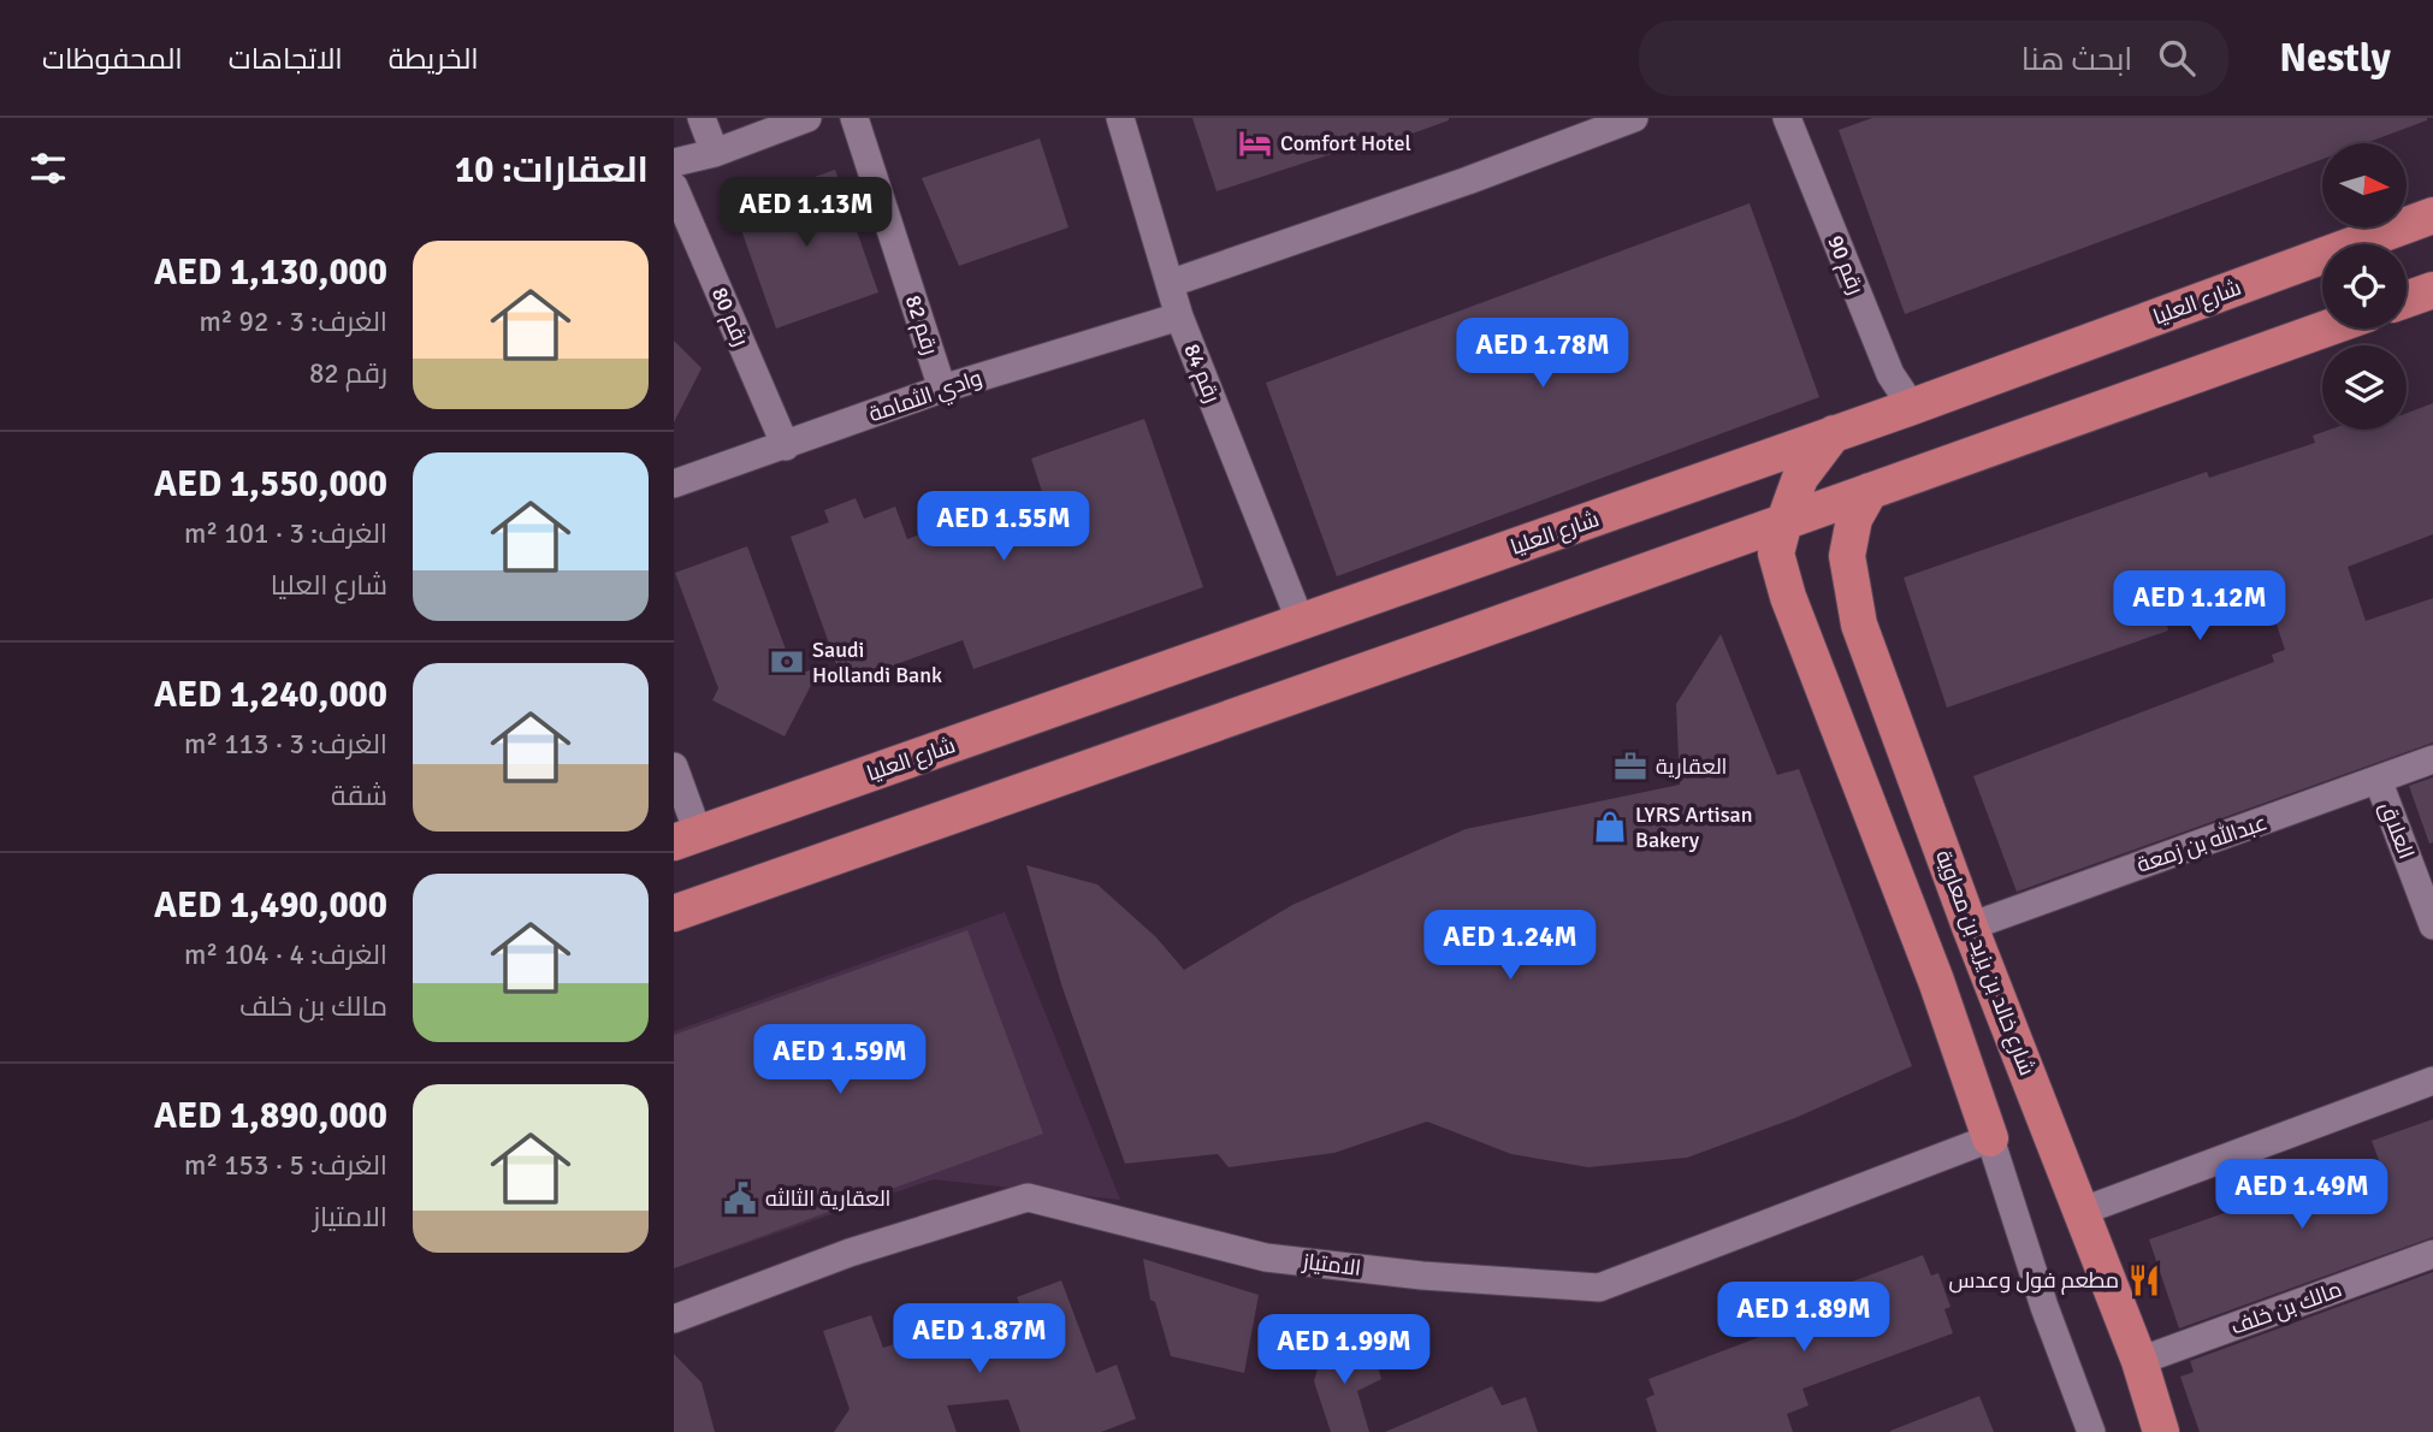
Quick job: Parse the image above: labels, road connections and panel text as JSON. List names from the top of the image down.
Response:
{
  "streets": {
    "main road": ["شارع العليا", "شارع خالد بن يزيد بن معاوية"],
    "street": [
      "رقم 90",
      "رقم 80",
      "رقم 82",
      "رقم 84",
      "وادي الثمامة",
      "العلاق",
      "عبدالله بن زمعة",
      "الامتياز",
      "مالك بن خلف"
    ]
  },
  "crossings": [
    ["رقم 90", "شارع العليا"],
    ["شارع العليا", "رقم 84"],
    ["رقم 80", "وادي الثمامة"],
    ["رقم 82", "وادي الثمامة"],
    ["رقم 84", "وادي الثمامة"],
    ["العلاق", "عبدالله بن زمعة"],
    ["عبدالله بن زمعة", "شارع خالد بن يزيد بن معاوية"],
    ["شارع خالد بن يزيد بن معاوية", "مالك بن خلف"]
  ],
  "places": {
    "hotel": ["Comfort Hotel"],
    "bank": ["Saudi Hollandi Bank"],
    "office": ["العقارية"],
    "shop": ["LYRS Artisan Bakery"],
    "public building": ["العقارية الثالثه"],
    "restaurant": ["مطعم فول وعدس"]
  },
  "north": "right",
  "page": {
    "header": "Nestly",
    "search": "ابحث هنا",
    "nav": ["الخريطة", "الاتجاهات", "المحفوظات"],
    "heading": "العقارات: 10",
    "price": [
      "AED 1.13M",
      "AED 1.78M",
      "AED 1.55M",
      "AED 1.12M",
      "AED 1.24M",
      "AED 1.59M",
      "AED 1.49M",
      "AED 1.89M",
      "AED 1.87M",
      "AED 1.99M"
    ],
    "list": [
      {
        "name": "AED 1,130,000",
        "note": "الغرف: 3 · 92 m² · رقم 82"
      },
      {
        "name": "AED 1,550,000",
        "note": "الغرف: 3 · 101 m² · شارع العليا"
      },
      {
        "name": "AED 1,240,000",
        "note": "الغرف: 3 · 113 m² · شقة"
      },
      {
        "name": "AED 1,490,000",
        "note": "الغرف: 4 · 104 m² · مالك بن خلف"
      },
      {
        "name": "AED 1,890,000",
        "note": "الغرف: 5 · 153 m² · الامتياز"
      }
    ]
  }
}
